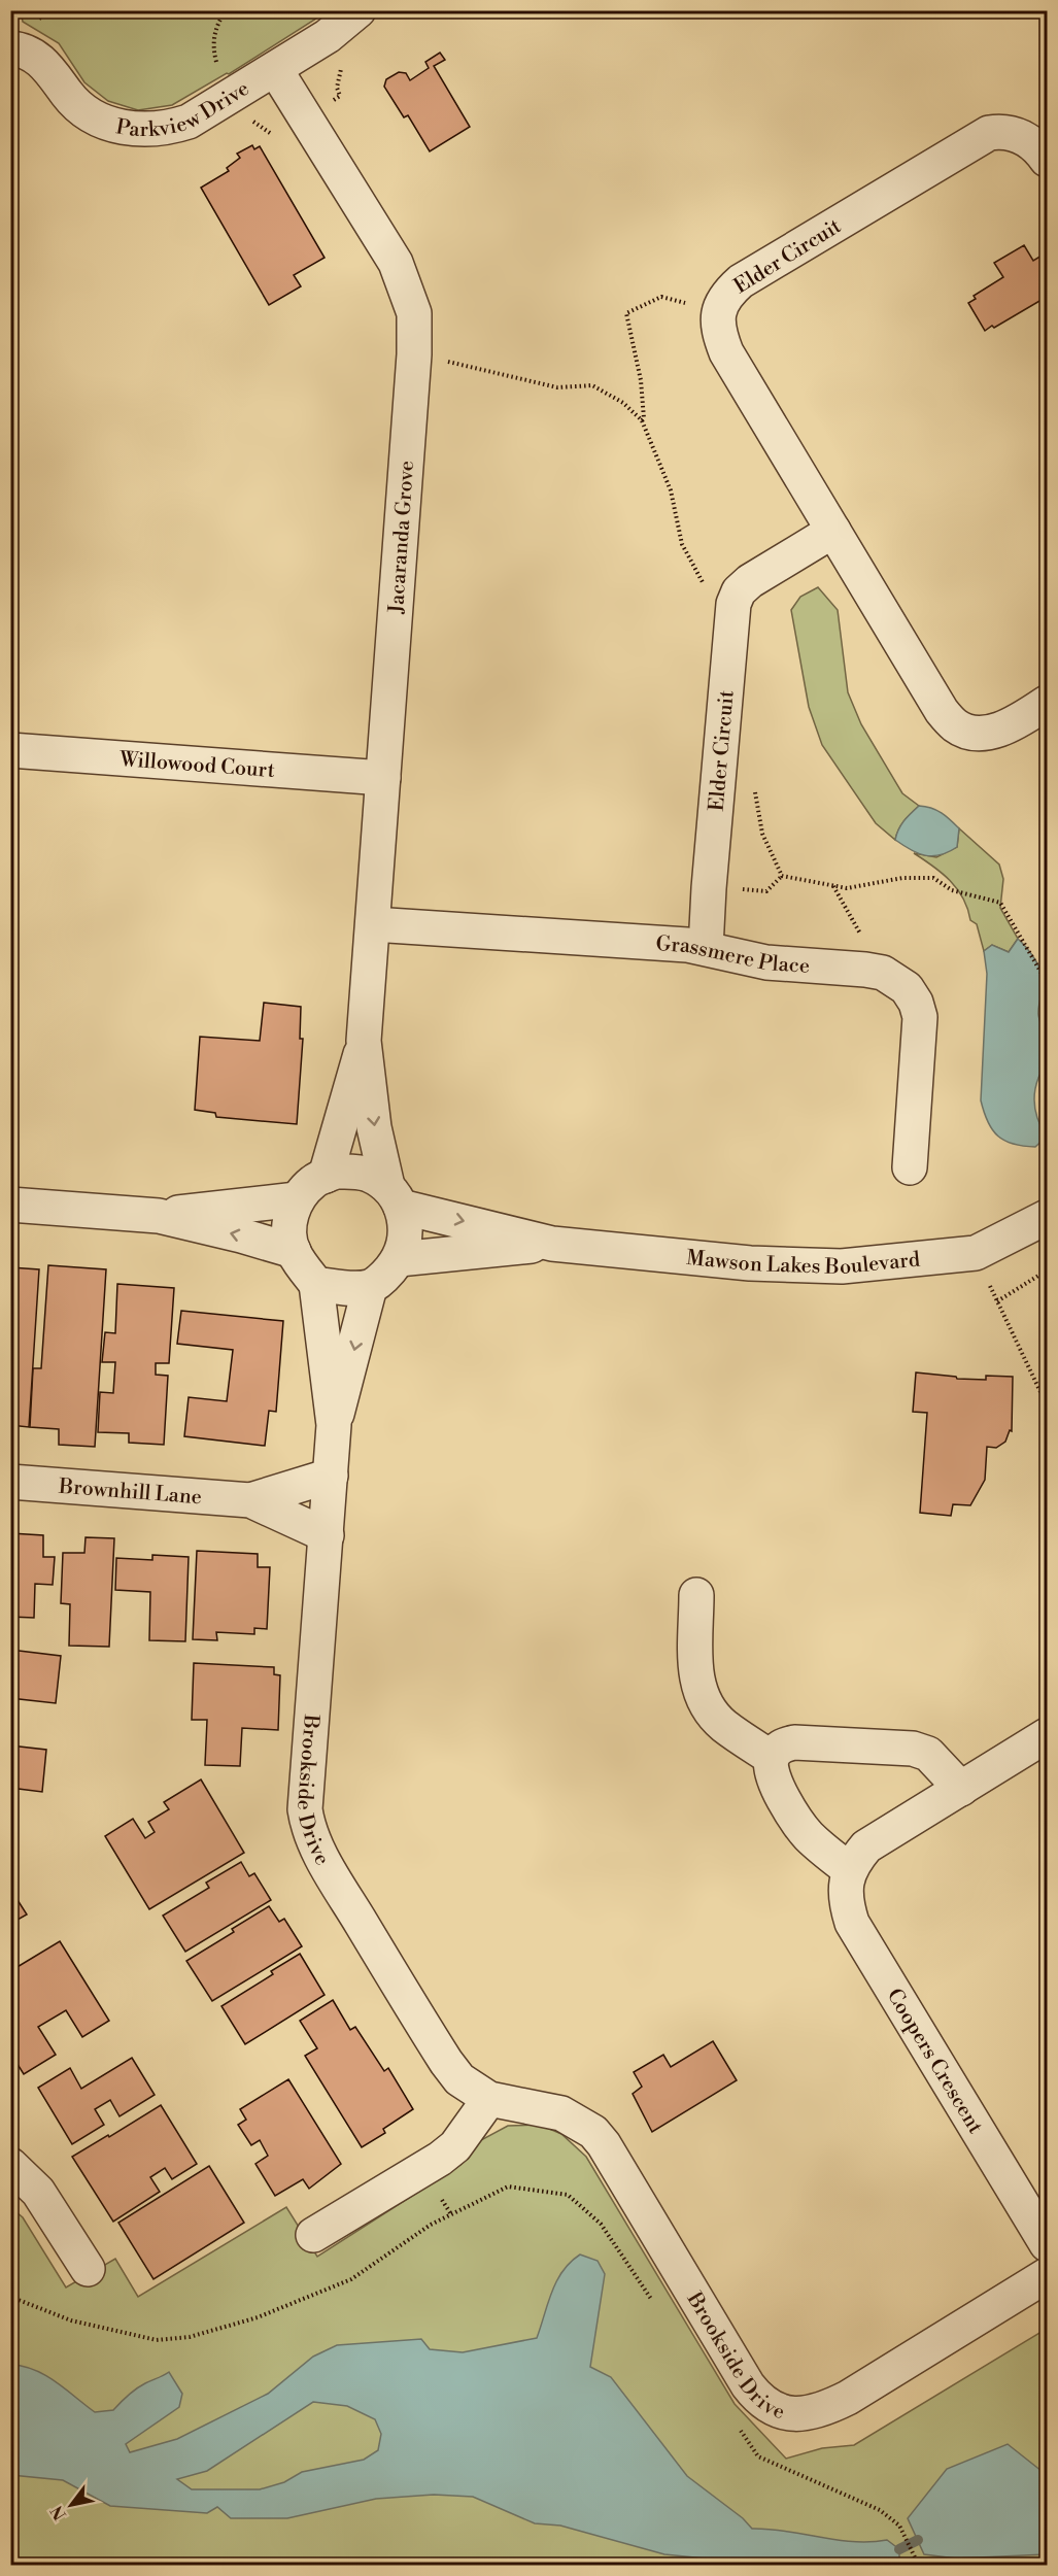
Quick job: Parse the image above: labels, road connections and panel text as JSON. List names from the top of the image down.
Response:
{
  "streets": {
    "street": [
      "Parkview Drive",
      "Elder Circuit",
      "Jacaranda Grove",
      "Willowood Court",
      "Grassmere Place",
      "Mawson Lakes Boulevard",
      "Brownhill Lane",
      "Brookside Drive",
      "Coopers Crescent"
    ]
  },
  "crossings": [
    ["Parkview Drive", "Jacaranda Grove"],
    ["Elder Circuit", "Grassmere Place"],
    ["Jacaranda Grove", "Willowood Court"],
    ["Jacaranda Grove", "Grassmere Place"],
    ["Jacaranda Grove", "Mawson Lakes Boulevard"],
    ["Jacaranda Grove", "Brookside Drive"],
    ["Mawson Lakes Boulevard", "Brookside Drive"],
    ["Brownhill Lane", "Brookside Drive"]
  ],
  "north": "bottom left"
}
